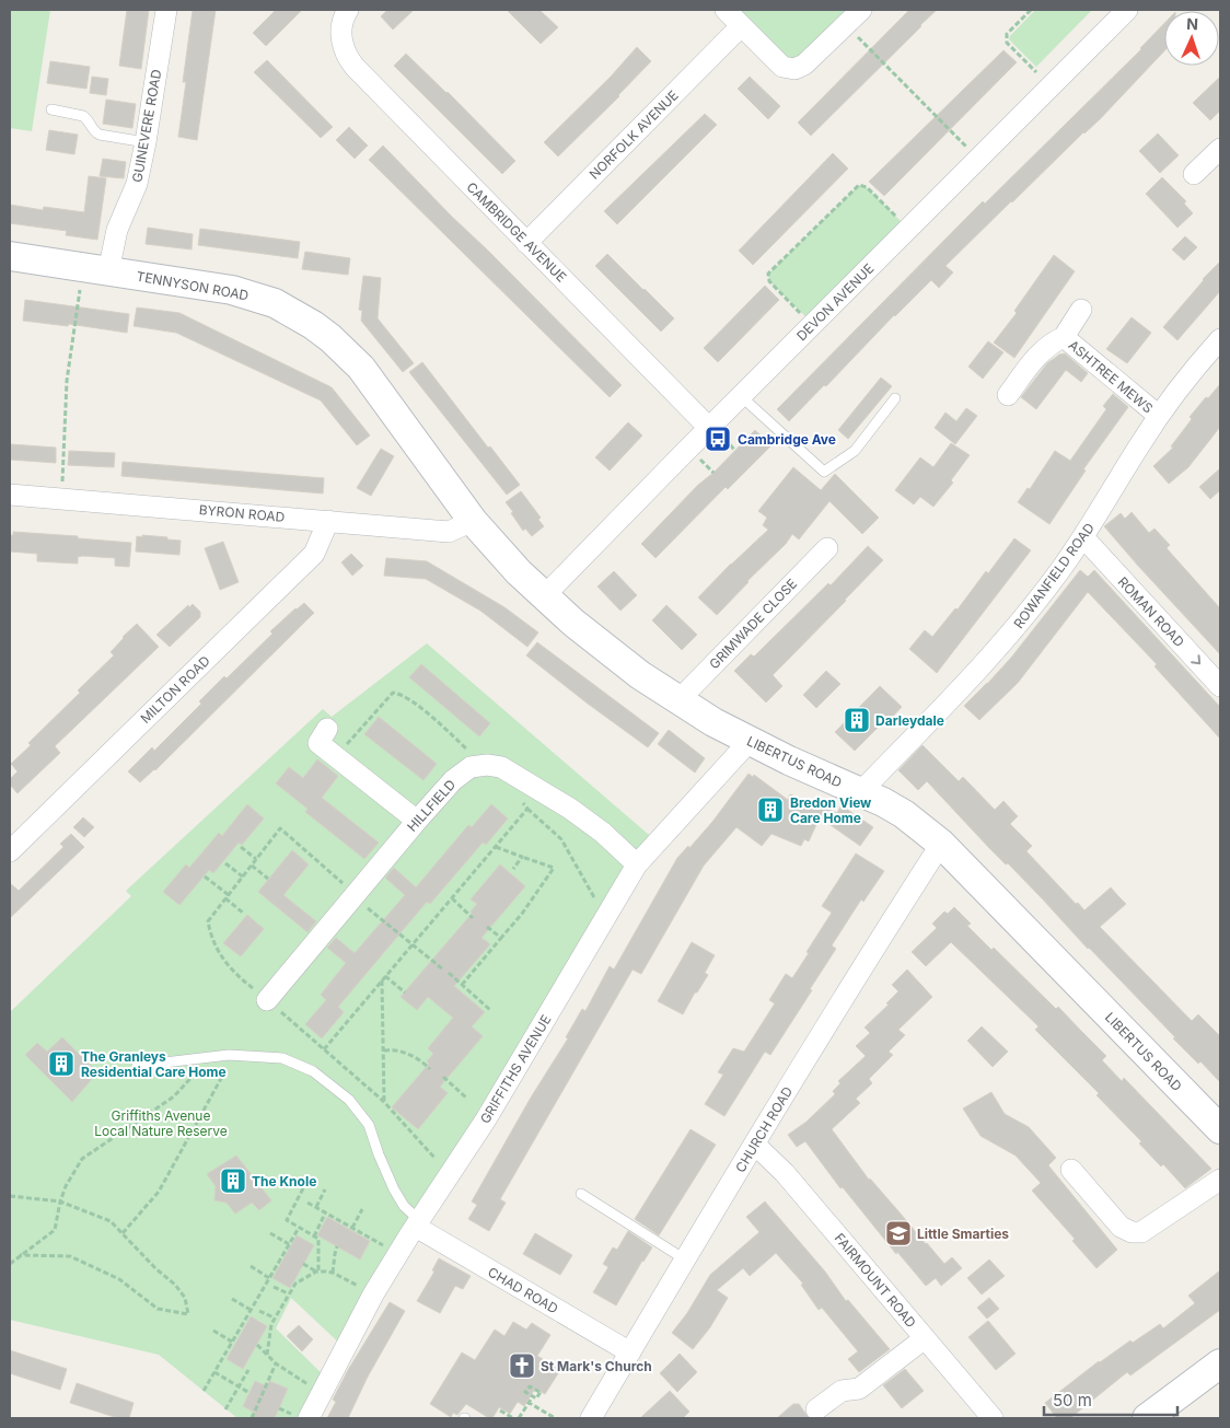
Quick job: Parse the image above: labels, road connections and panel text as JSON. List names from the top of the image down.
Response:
{
  "streets": {
    "street": [
      "GUINEVERE ROAD",
      "NORFOLK AVENUE",
      "CAMBRIDGE AVENUE",
      "TENNYSON ROAD",
      "DEVON AVENUE",
      "ASHTREE MEWS",
      "BYRON ROAD",
      "ROWANFIELD ROAD",
      "ROMAN ROAD",
      "GRIMWADE CLOSE",
      "MILTON ROAD",
      "LIBERTUS ROAD",
      "HILLFIELD",
      "GRIFFITHS AVENUE",
      "CHURCH ROAD",
      "FAIRMOUNT ROAD",
      "CHAD ROAD"
    ]
  },
  "crossings": [
    ["GUINEVERE ROAD", "TENNYSON ROAD"],
    ["NORFOLK AVENUE", "CAMBRIDGE AVENUE"],
    ["CAMBRIDGE AVENUE", "DEVON AVENUE"],
    ["TENNYSON ROAD", "BYRON ROAD"],
    ["TENNYSON ROAD", "LIBERTUS ROAD"],
    ["DEVON AVENUE", "LIBERTUS ROAD"],
    ["ASHTREE MEWS", "ROWANFIELD ROAD"],
    ["BYRON ROAD", "MILTON ROAD"],
    ["BYRON ROAD", "LIBERTUS ROAD"],
    ["ROWANFIELD ROAD", "ROMAN ROAD"],
    ["ROWANFIELD ROAD", "LIBERTUS ROAD"],
    ["GRIMWADE CLOSE", "LIBERTUS ROAD"],
    ["LIBERTUS ROAD", "GRIFFITHS AVENUE"],
    ["LIBERTUS ROAD", "CHURCH ROAD"],
    ["HILLFIELD", "GRIFFITHS AVENUE"],
    ["GRIFFITHS AVENUE", "CHAD ROAD"],
    ["CHURCH ROAD", "FAIRMOUNT ROAD"],
    ["CHURCH ROAD", "CHAD ROAD"]
  ],
  "one_way": ["ROMAN ROAD"],
  "parks": ["Griffiths Avenue Local Nature Reserve"],
  "places": {
    "bus stop": ["Cambridge Ave"],
    "building": [
      "Darleydale",
      "Bredon View Care Home",
      "The Granleys Residential Care Home",
      "The Knole"
    ],
    "school or university": ["Little Smarties"],
    "church": ["St Mark's Church"]
  },
  "scale_bar": "50 m",
  "north": "top"
}
